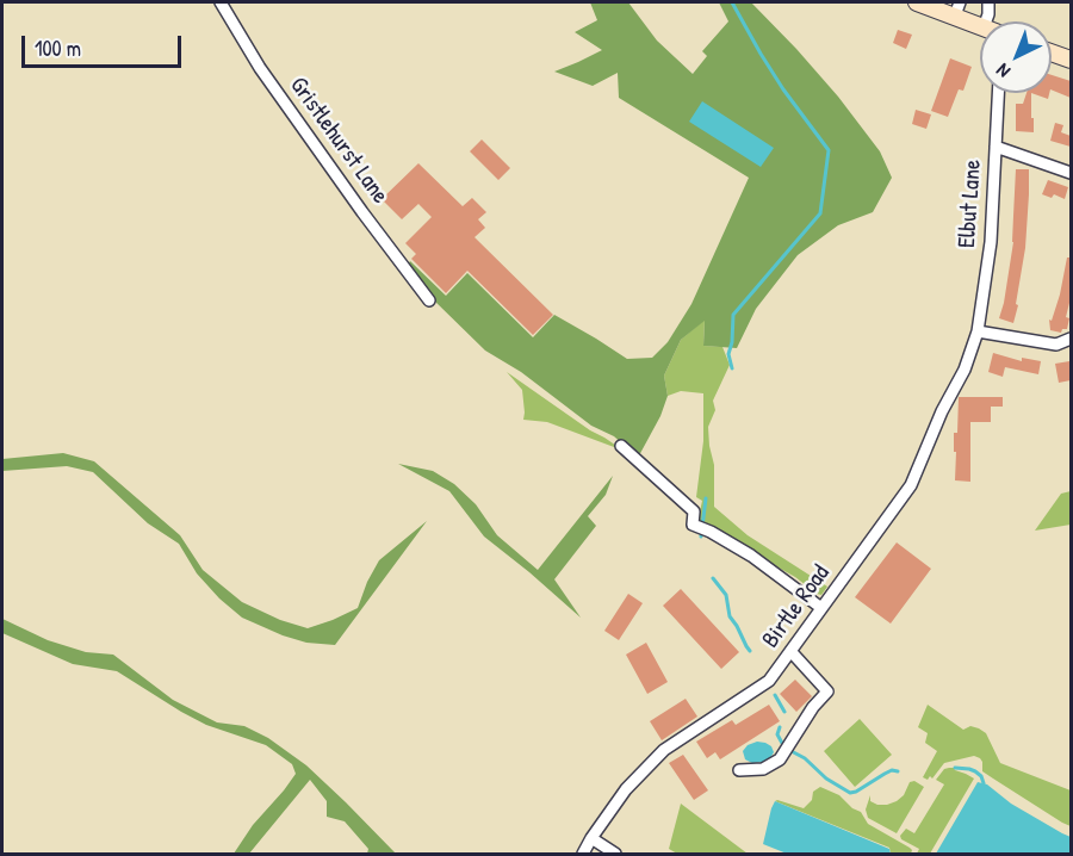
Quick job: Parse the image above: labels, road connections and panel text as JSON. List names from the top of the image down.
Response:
{
  "streets": {
    "street": ["Gristlehurst Lane", "Elbut Lane", "Birtle Road"]
  },
  "crossings": [
    ["Elbut Lane", "Birtle Road"]
  ],
  "scale_bar": "100 m",
  "north": "bottom left"
}
